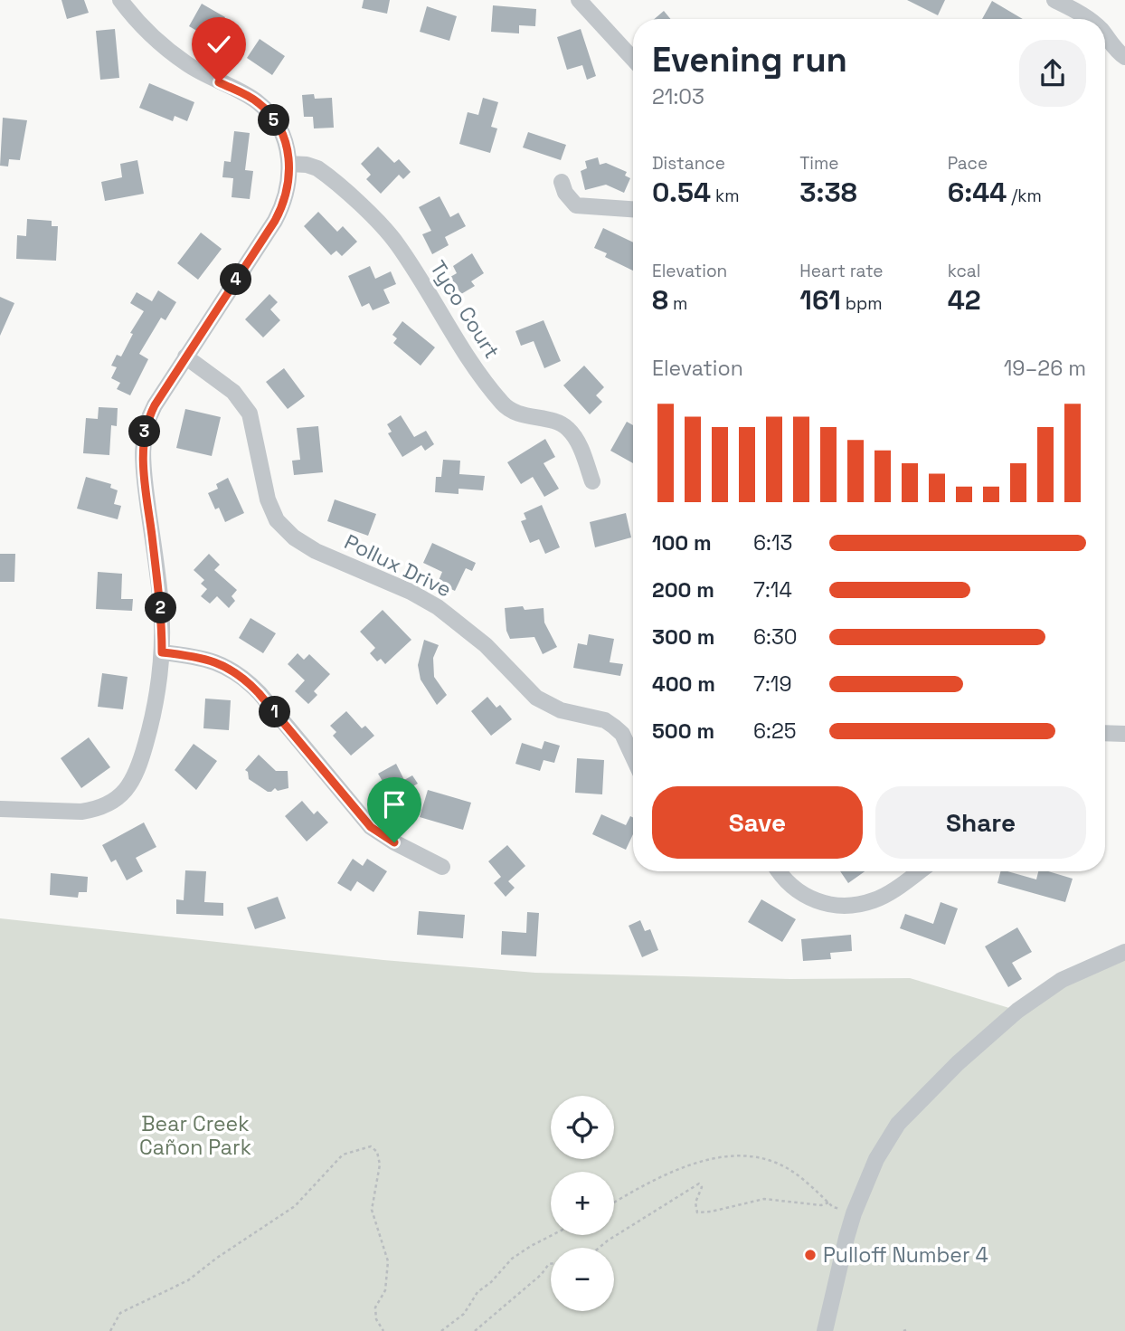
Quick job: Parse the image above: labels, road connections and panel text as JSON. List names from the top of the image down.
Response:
{
  "streets": {
    "street": ["Tyco Court", "Pollux Drive"]
  },
  "parks": ["Bear Creek Cañon Park"],
  "places": ["Pulloff Number 4"],
  "page": {
    "heading": ["Evening run", "21:03"],
    "pins": [
      "5",
      "4",
      "3",
      "2",
      "1"
    ],
    "stats": [
      ["Distance", "0.54 km"],
      ["Time", "3:38"],
      ["Pace", "6:44 /km"],
      ["Elevation", "8 m"],
      ["Heart rate", "161 bpm"],
      ["kcal", "42"]
    ],
    "chart": ["Elevation", "19–26 m"],
    "list": [
      {
        "name": "100 m",
        "note": "6:13"
      },
      {
        "name": "200 m",
        "note": "7:14"
      },
      {
        "name": "300 m",
        "note": "6:30"
      },
      {
        "name": "400 m",
        "note": "7:19"
      },
      {
        "name": "500 m",
        "note": "6:25"
      }
    ],
    "buttons": ["Save", "Share"],
    "map_buttons": ["+", "−"]
  }
}
